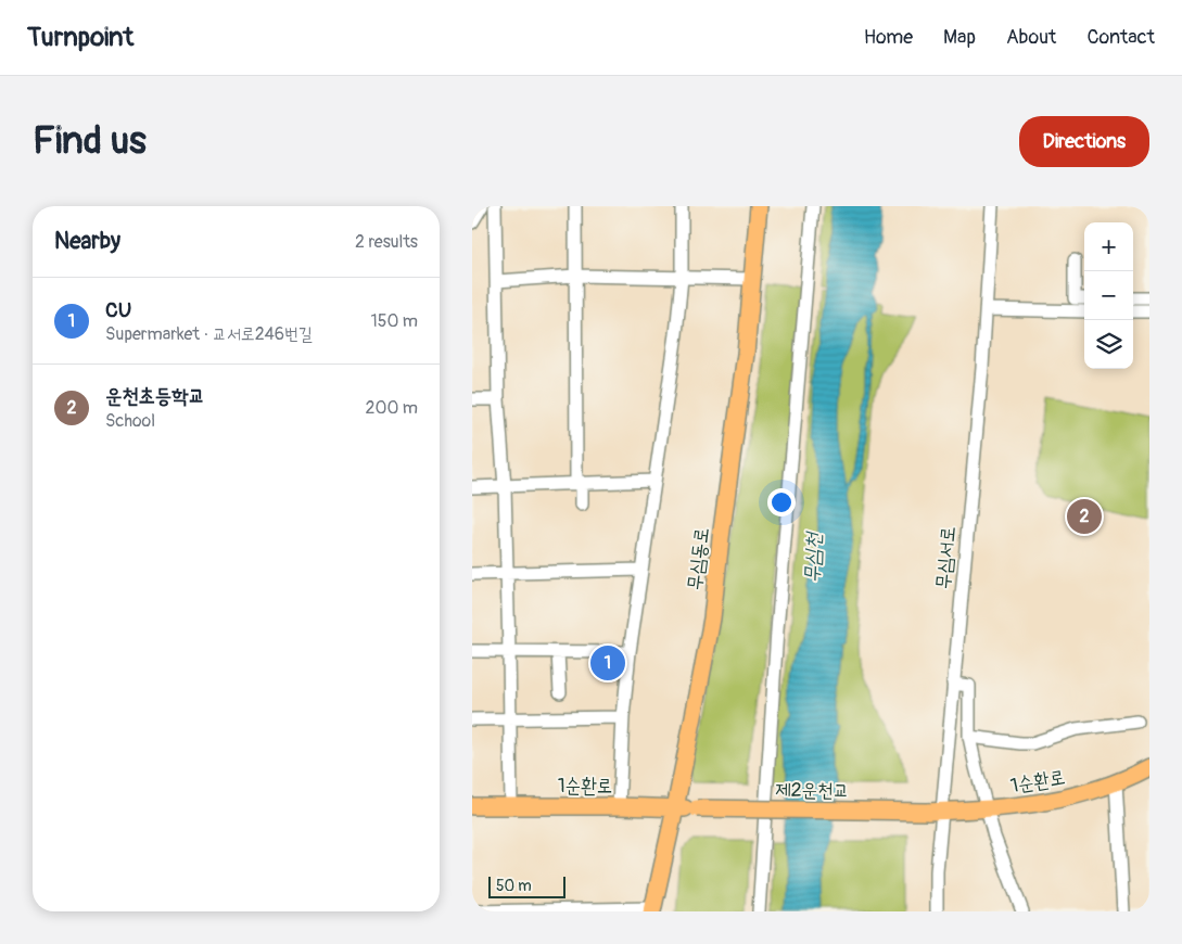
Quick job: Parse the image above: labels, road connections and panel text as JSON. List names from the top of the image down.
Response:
{
  "streets": {
    "main road": ["무심동로", "1순환로", "제2운천교"],
    "street": ["무심서로"]
  },
  "crossings": [
    ["무심서로", "1순환로"],
    ["무심서로", "제2운천교"],
    ["무심동로", "1순환로"],
    ["1순환로", "제2운천교"]
  ],
  "water": ["무심천"],
  "scale_bar": "50 m",
  "page": {
    "header": "Turnpoint",
    "nav": [
      "Home",
      "Map",
      "About",
      "Contact"
    ],
    "buttons": "Directions",
    "title": "Find us",
    "heading": ["Nearby", "2 results"],
    "map_buttons": ["+", "−"],
    "list": [
      {
        "mark": "1",
        "name": "CU",
        "note": "Supermarket · 교서로246번길",
        "value": "150 m"
      },
      {
        "mark": "2",
        "name": "운천초등학교",
        "note": "School",
        "value": "200 m"
      }
    ],
    "pins": ["2", "1"],
    "scale": "50 m"
  }
}
